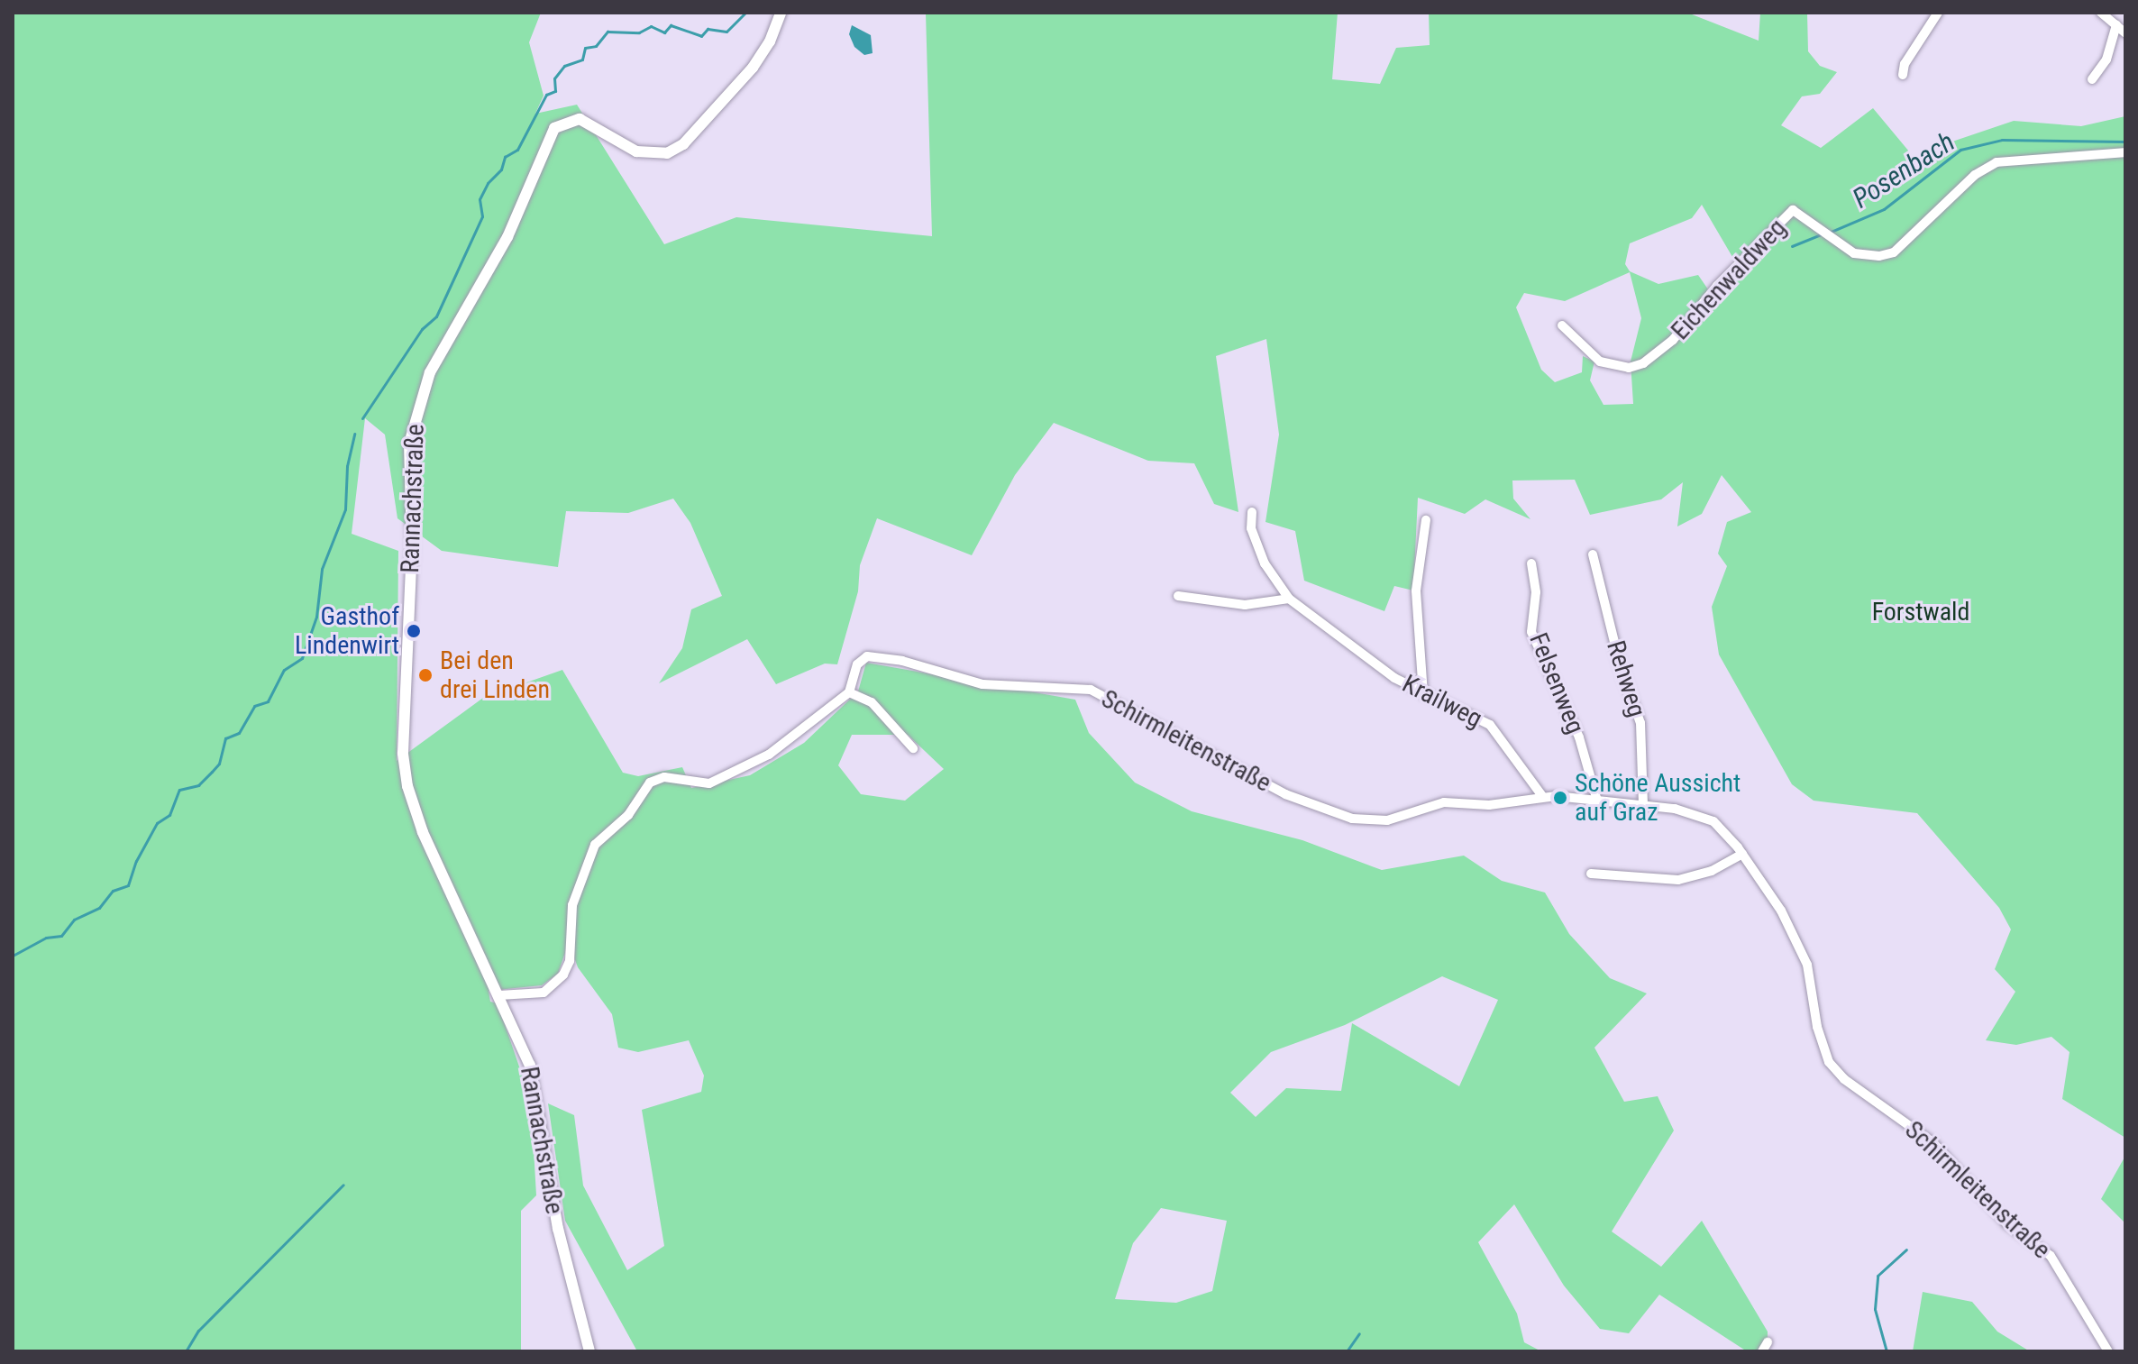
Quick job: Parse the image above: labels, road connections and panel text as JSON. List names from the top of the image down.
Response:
{
  "streets": {
    "street": [
      "Eichenwaldweg",
      "Rannachstraße",
      "Rehweg",
      "Felsenweg",
      "Krailweg",
      "Schirmleitenstraße"
    ]
  },
  "crossings": [
    ["Rannachstraße", "Schirmleitenstraße"],
    ["Rehweg", "Schirmleitenstraße"],
    ["Felsenweg", "Schirmleitenstraße"],
    ["Krailweg", "Schirmleitenstraße"]
  ],
  "water": ["Posenbach"],
  "parks": ["Forstwald"],
  "places": ["Gasthof Lindenwirt", "Bei den drei Linden", "Schöne Aussicht auf Graz"]
}
